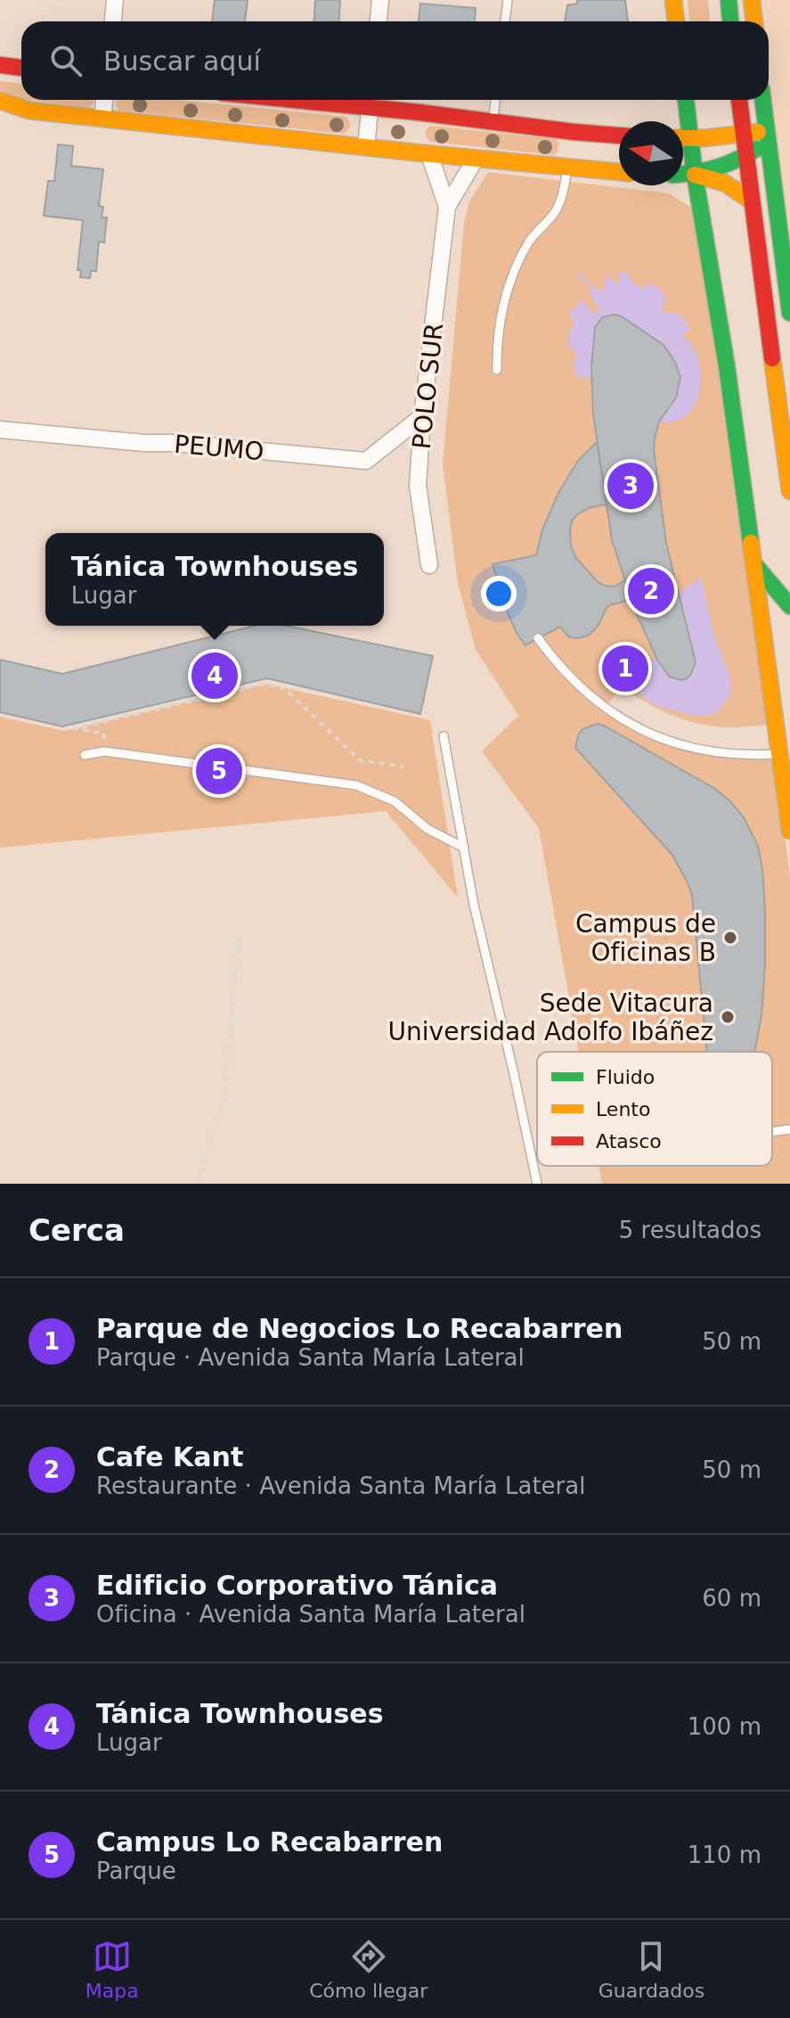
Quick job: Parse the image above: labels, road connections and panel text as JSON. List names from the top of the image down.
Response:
{
  "streets": {
    "street": ["POLO SUR", "PEUMO"]
  },
  "crossings": [
    ["POLO SUR", "PEUMO"]
  ],
  "places": ["Campus de Oficinas B", "Sede Vitacura Universidad Adolfo Ibáñez"],
  "legend": ["Fluido", "Lento", "Atasco"],
  "north": "left",
  "page": {
    "search": "Buscar aquí",
    "pins": [
      "3",
      "2",
      "1",
      "4",
      "5"
    ],
    "popup": ["Tánica Townhouses", "Lugar"],
    "heading": ["Cerca", "5 resultados"],
    "list": [
      {
        "mark": "1",
        "name": "Parque de Negocios Lo Recabarren",
        "note": "Parque · Avenida Santa María Lateral",
        "value": "50 m"
      },
      {
        "mark": "2",
        "name": "Cafe Kant",
        "note": "Restaurante · Avenida Santa María Lateral",
        "value": "50 m"
      },
      {
        "mark": "3",
        "name": "Edificio Corporativo Tánica",
        "note": "Oficina · Avenida Santa María Lateral",
        "value": "60 m"
      },
      {
        "mark": "4",
        "name": "Tánica Townhouses",
        "note": "Lugar",
        "value": "100 m"
      },
      {
        "mark": "5",
        "name": "Campus Lo Recabarren",
        "note": "Parque",
        "value": "110 m"
      }
    ],
    "nav": ["Mapa", "Cómo llegar", "Guardados"]
  }
}
